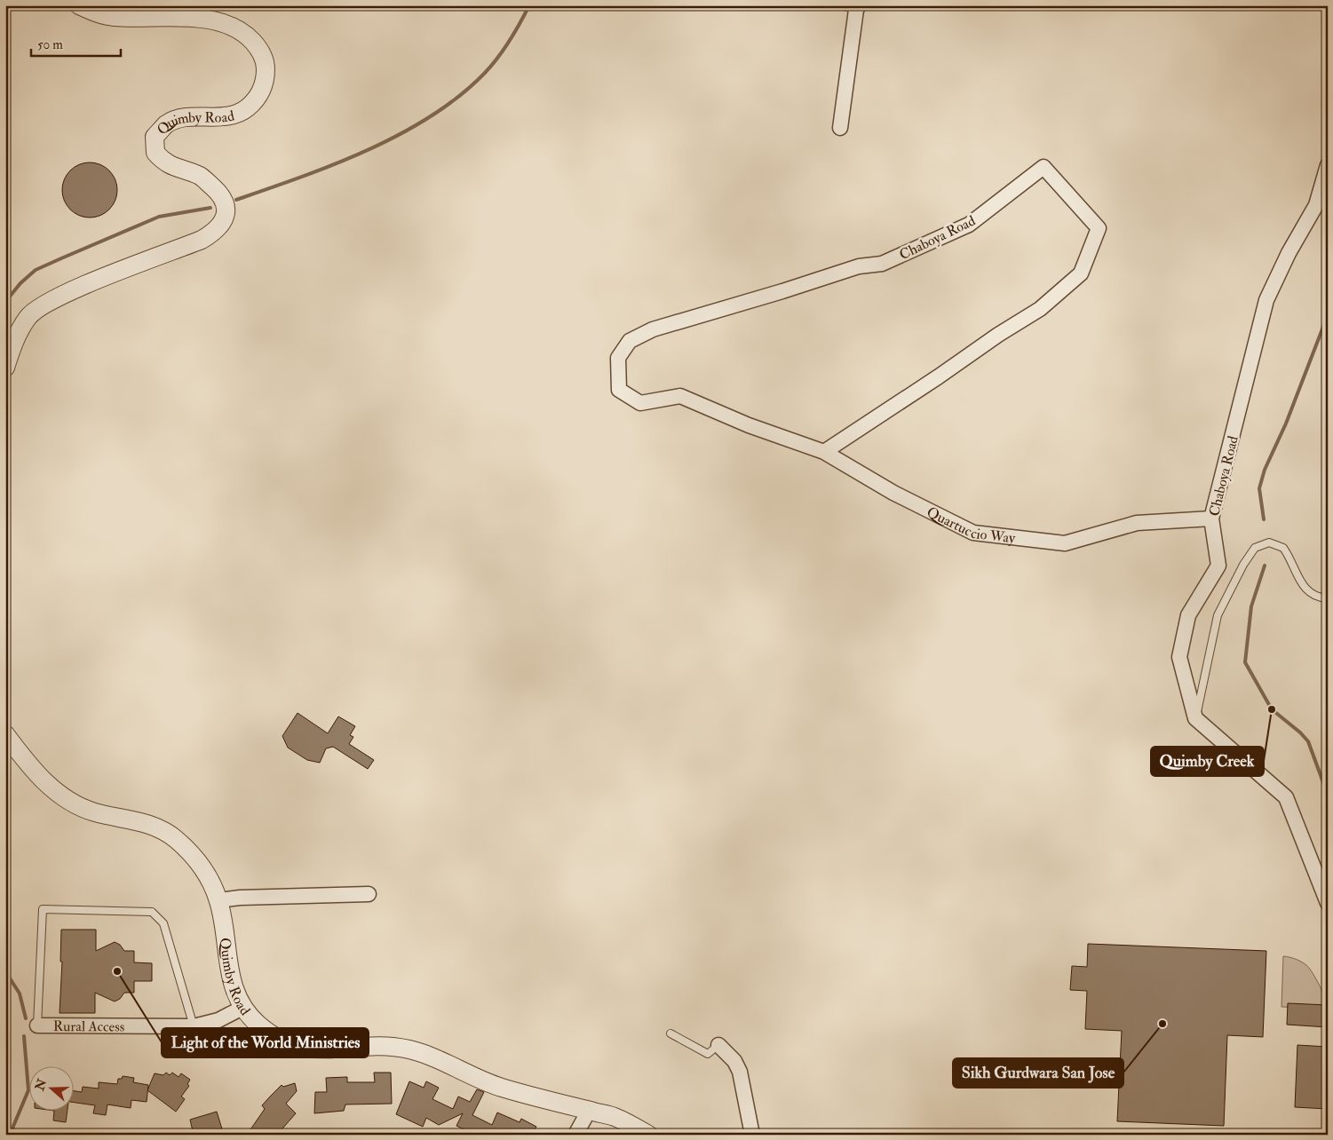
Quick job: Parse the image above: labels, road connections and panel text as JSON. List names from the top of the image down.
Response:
{
  "streets": {
    "street": [
      "Quimby Road",
      "Chaboya Road",
      "Quartuccio Way",
      "Rural Access"
    ]
  },
  "crossings": [
    ["Quimby Road", "Rural Access"],
    ["Chaboya Road", "Quartuccio Way"]
  ],
  "places": ["Quimby Creek", "Light of the World Ministries", "Sikh Gurdwara San Jose"],
  "scale_bar": "50 m",
  "north": "left"
}
